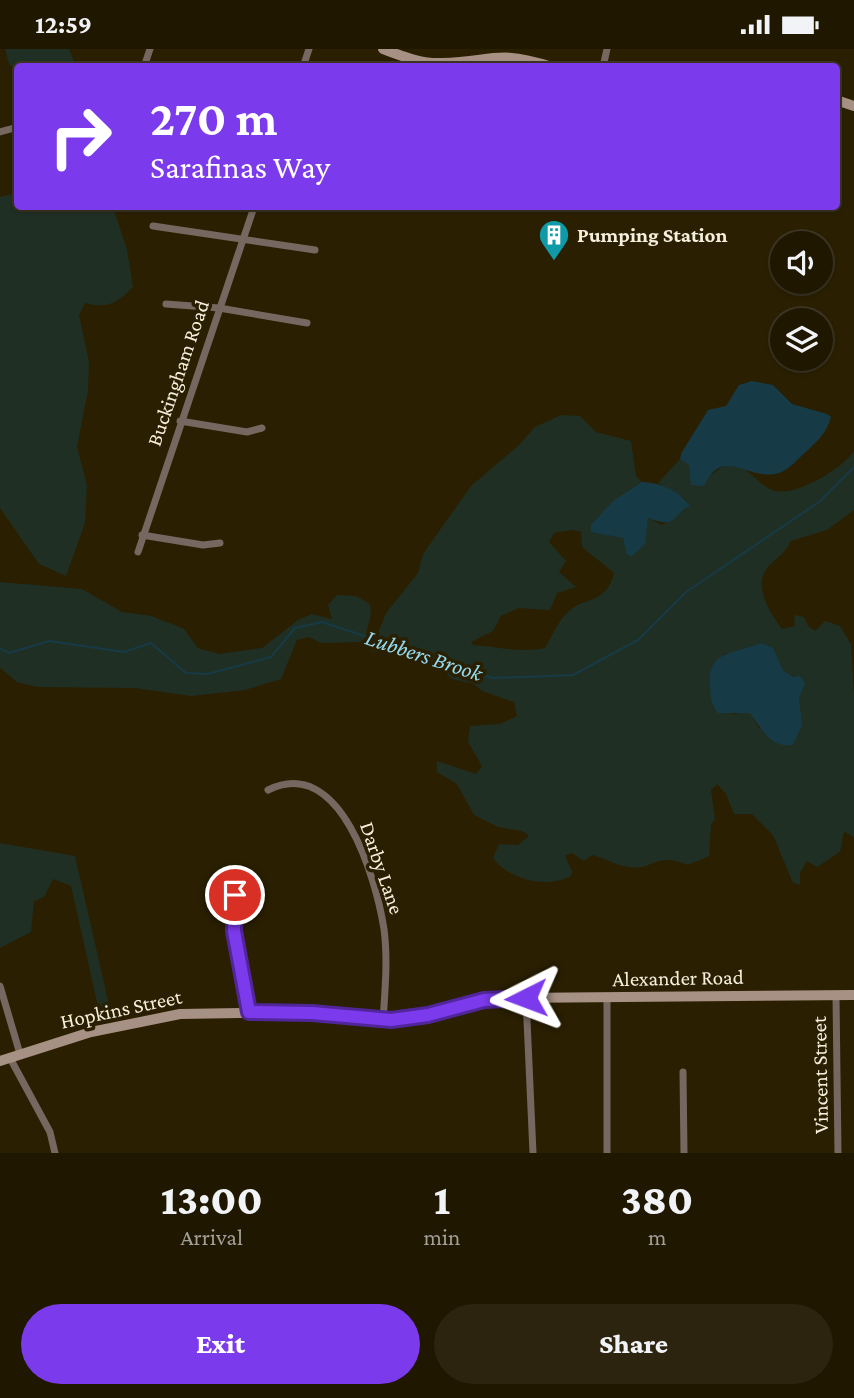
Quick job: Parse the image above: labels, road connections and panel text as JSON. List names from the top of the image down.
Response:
{
  "streets": {
    "street": [
      "Buckingham Road",
      "Darby Lane",
      "Alexander Road",
      "Hopkins Street",
      "Vincent Street"
    ]
  },
  "crossings": [
    ["Darby Lane", "Hopkins Street"],
    ["Alexander Road", "Hopkins Street"],
    ["Alexander Road", "Vincent Street"]
  ],
  "water": ["Lubbers Brook"],
  "places": {
    "building": ["Pumping Station"]
  },
  "page": {
    "status": "12:59",
    "turn": ["270 m", "Sarafinas Way"],
    "eta": [
      "13:00",
      "Arrival",
      "1",
      "min",
      "380",
      "m"
    ],
    "buttons": ["Exit", "Share"]
  }
}
